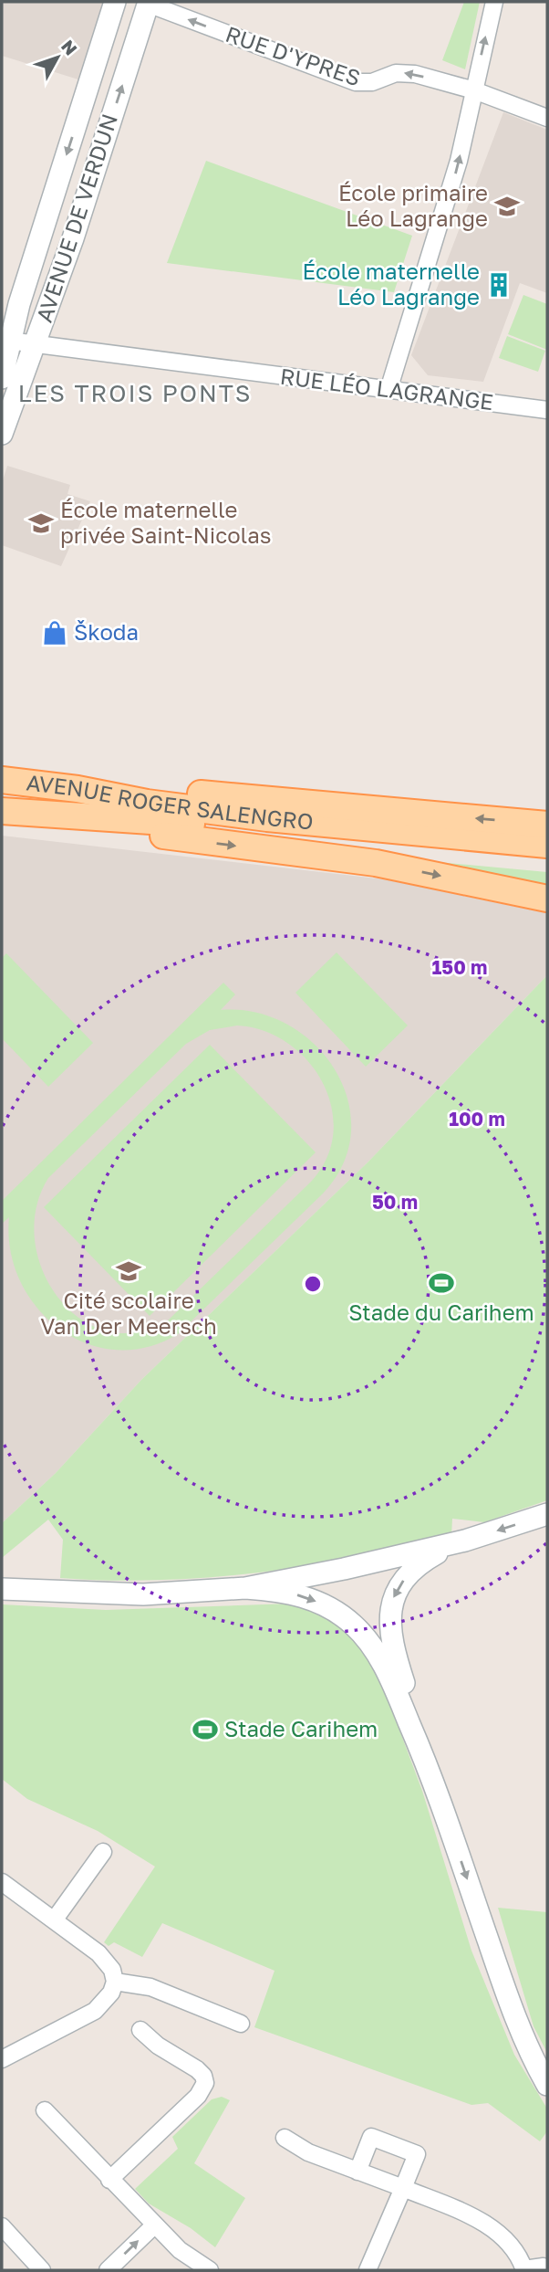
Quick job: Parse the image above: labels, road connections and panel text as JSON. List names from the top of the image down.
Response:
{
  "streets": {
    "main road": ["AVENUE ROGER SALENGRO"],
    "street": ["RUE D'YPRES", "AVENUE DE VERDUN", "RUE LÉO LAGRANGE"]
  },
  "crossings": [
    ["RUE D'YPRES", "AVENUE DE VERDUN"],
    ["AVENUE DE VERDUN", "RUE LÉO LAGRANGE"]
  ],
  "one_way": ["RUE D'YPRES"],
  "districts": ["LES TROIS PONTS"],
  "places": {
    "school or university": ["École primaire Léo Lagrange", "École maternelle privée Saint-Nicolas", "Cité scolaire Van Der Meersch"],
    "building": ["École maternelle Léo Lagrange"],
    "shop": ["Škoda"],
    "sports": ["Stade du Carihem", "Stade Carihem"]
  },
  "north": "top right",
  "rings": ["150 m", "100 m", "50 m"]
}
